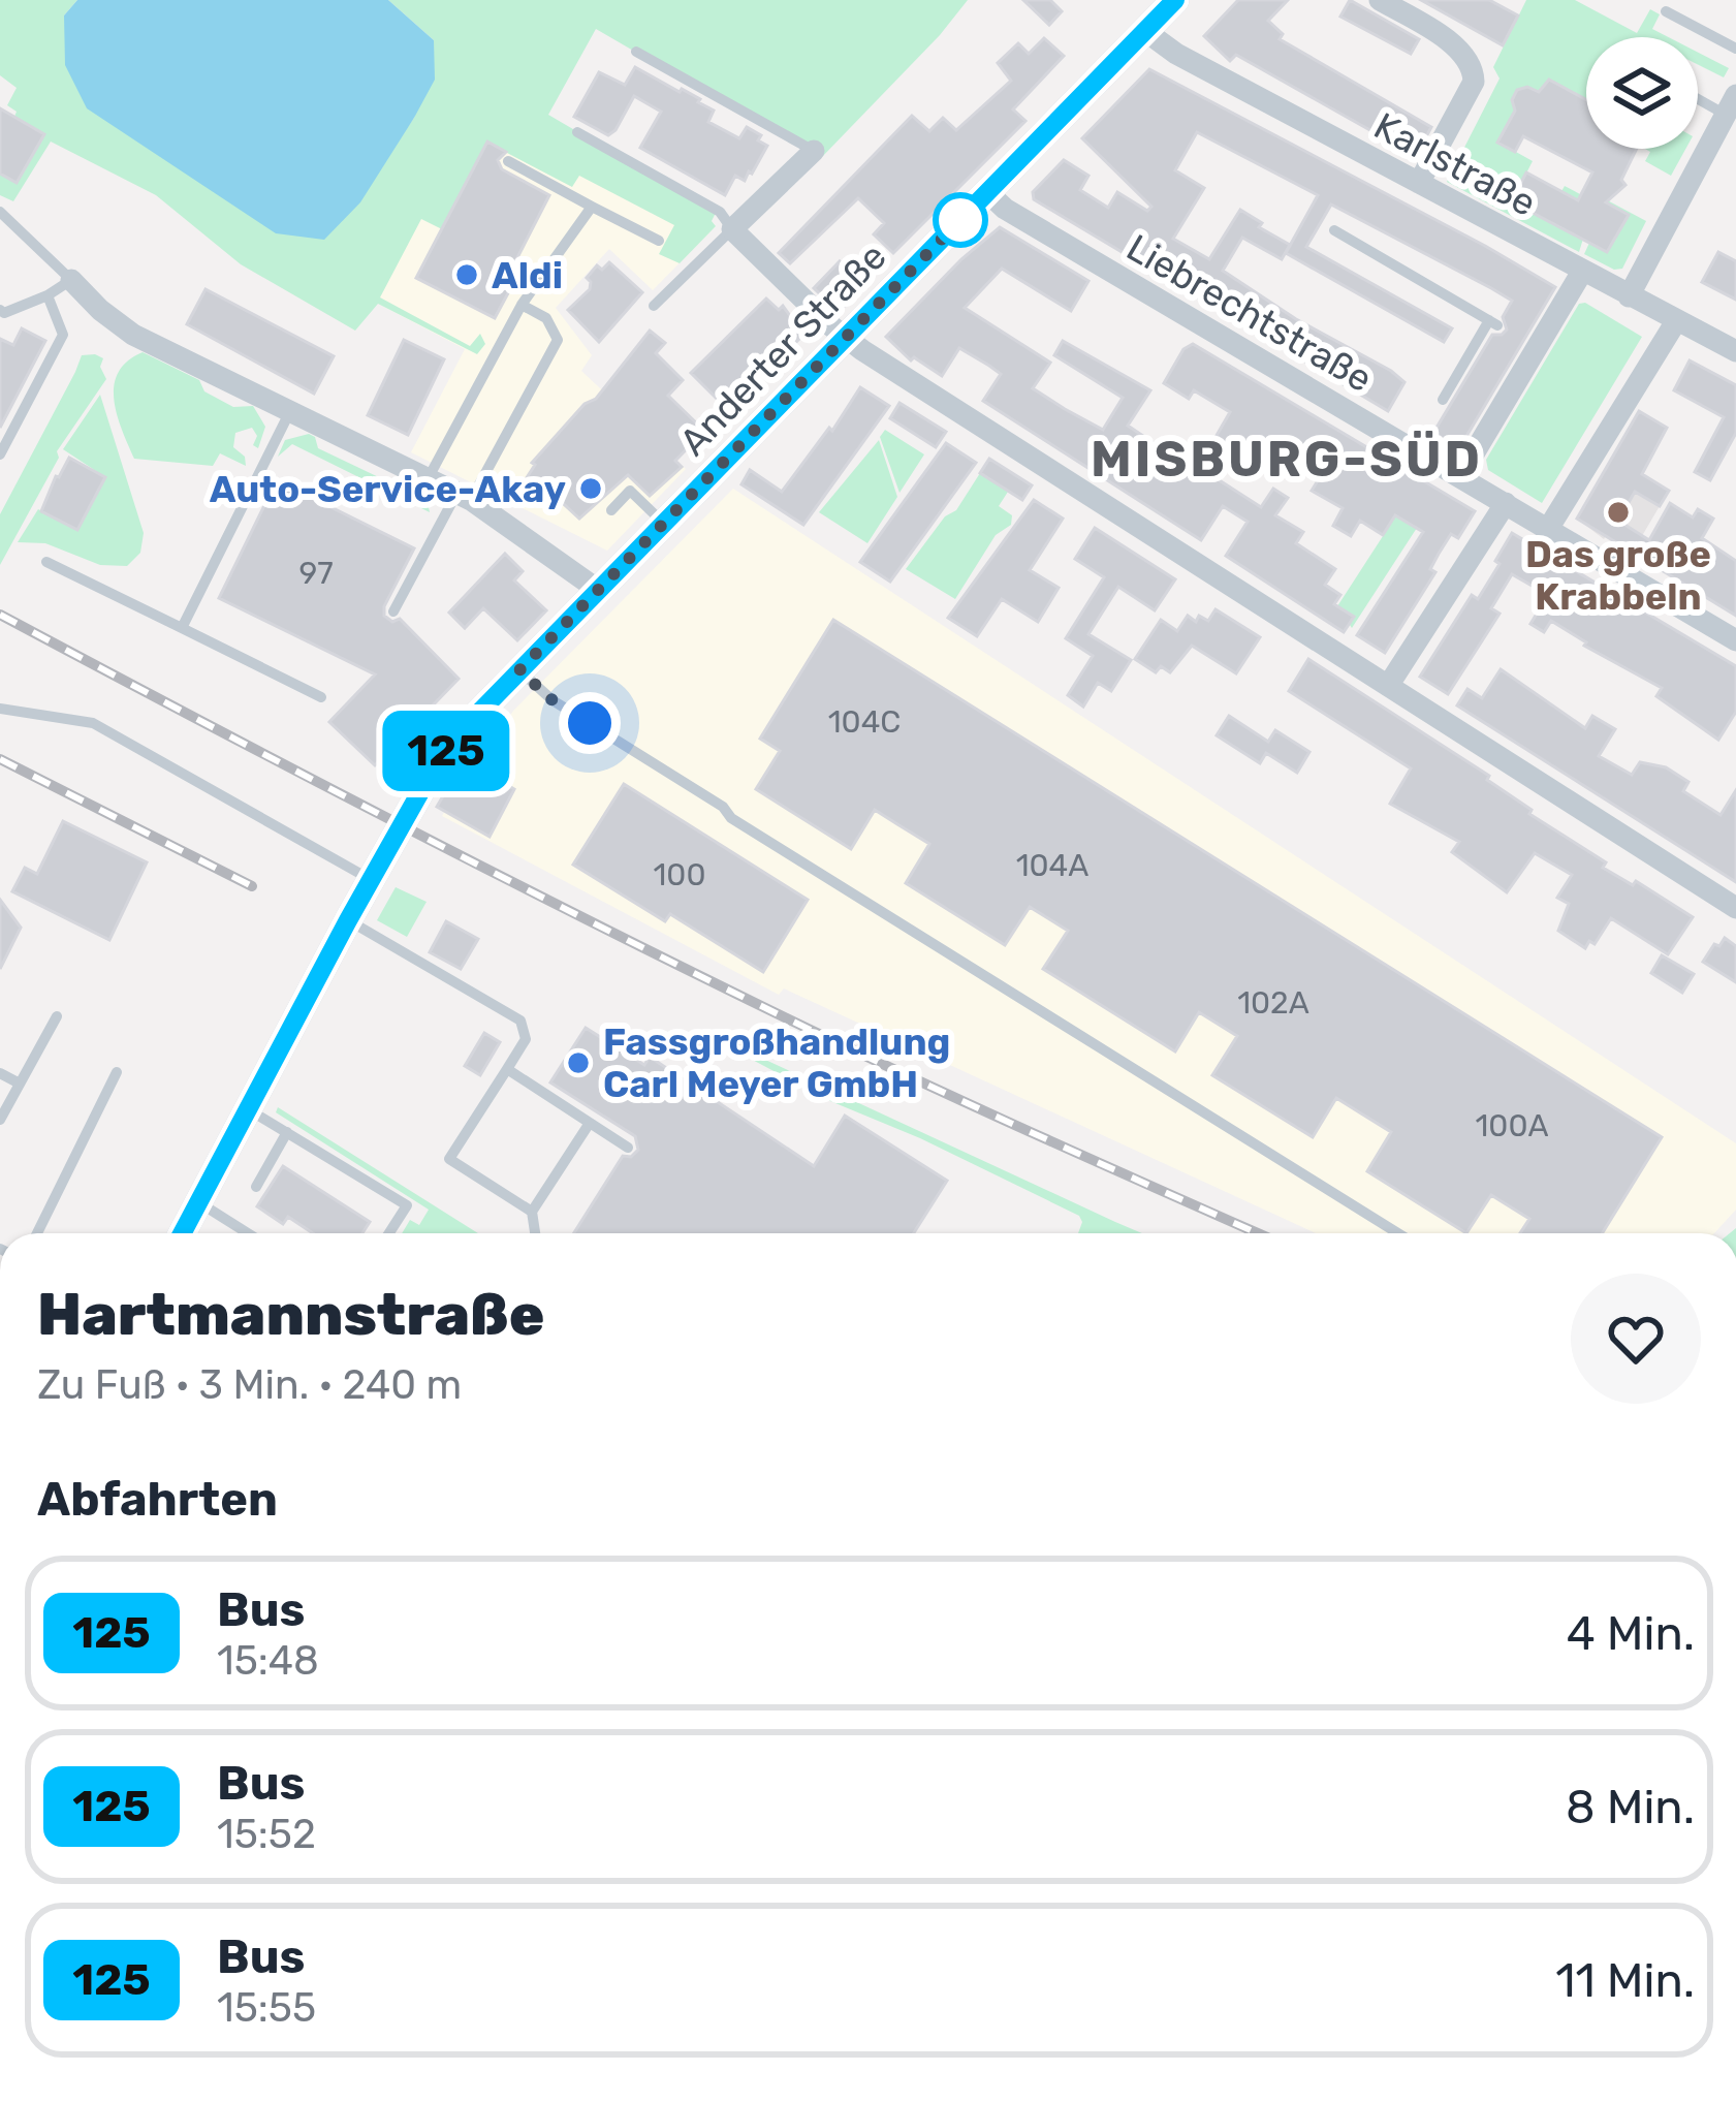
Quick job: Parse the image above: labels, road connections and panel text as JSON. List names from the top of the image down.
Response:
{
  "streets": {
    "main road": ["Anderter Straße"],
    "street": ["Karlstraße", "Liebrechtstraße"]
  },
  "crossings": [
    ["Karlstraße", "Anderter Straße"],
    ["Liebrechtstraße", "Anderter Straße"]
  ],
  "districts": ["MISBURG-SÜD"],
  "places": [
    "Aldi",
    "Auto-Service-Akay",
    "Das große Krabbeln",
    "Fassgroßhandlung Carl Meyer GmbH"
  ],
  "lines": ["bus line 125"],
  "house_numbers": [
    "97",
    "104C",
    "104A",
    "100",
    "102A",
    "100A"
  ],
  "page": {
    "on_map": "125",
    "heading": [
      ["Hartmannstraße", "Zu Fuß · 3 Min. · 240 m"],
      "Abfahrten"
    ],
    "list": [
      {
        "mark": "125",
        "name": "Bus",
        "note": "15:48",
        "value": "4 Min."
      },
      {
        "mark": "125",
        "name": "Bus",
        "note": "15:52",
        "value": "8 Min."
      },
      {
        "mark": "125",
        "name": "Bus",
        "note": "15:55",
        "value": "11 Min."
      }
    ]
  }
}
